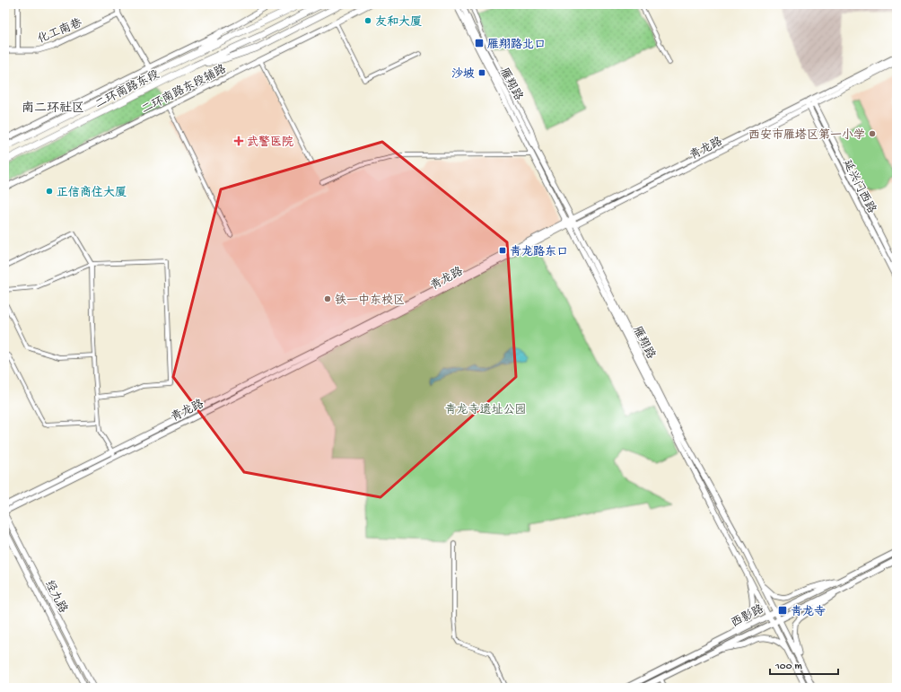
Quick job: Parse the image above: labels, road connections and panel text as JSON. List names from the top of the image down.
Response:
{
  "streets": {
    "highway": ["二环南路东段"],
    "main road": [
      "化工南巷",
      "雁翔路",
      "二环南路东段辅路",
      "青龙路",
      "延兴门西路",
      "经九路",
      "西影路"
    ]
  },
  "crossings": [
    ["雁翔路", "青龙路"],
    ["雁翔路", "西影路"],
    ["青龙路", "延兴门西路"],
    ["青龙路", "经九路"]
  ],
  "districts": ["南二环社区"],
  "parks": ["青龙寺遗址公园"],
  "places": {
    "other": [
      "友和大厦",
      "西安市雁塔区第一小学",
      "正信商住大厦",
      "铁一中东校区"
    ],
    "transit": [
      "雁翔路北口",
      "沙坡",
      "青龙路东口",
      "青龙寺"
    ],
    "health": ["武警医院"]
  },
  "scale_bar": "100 m"
}
